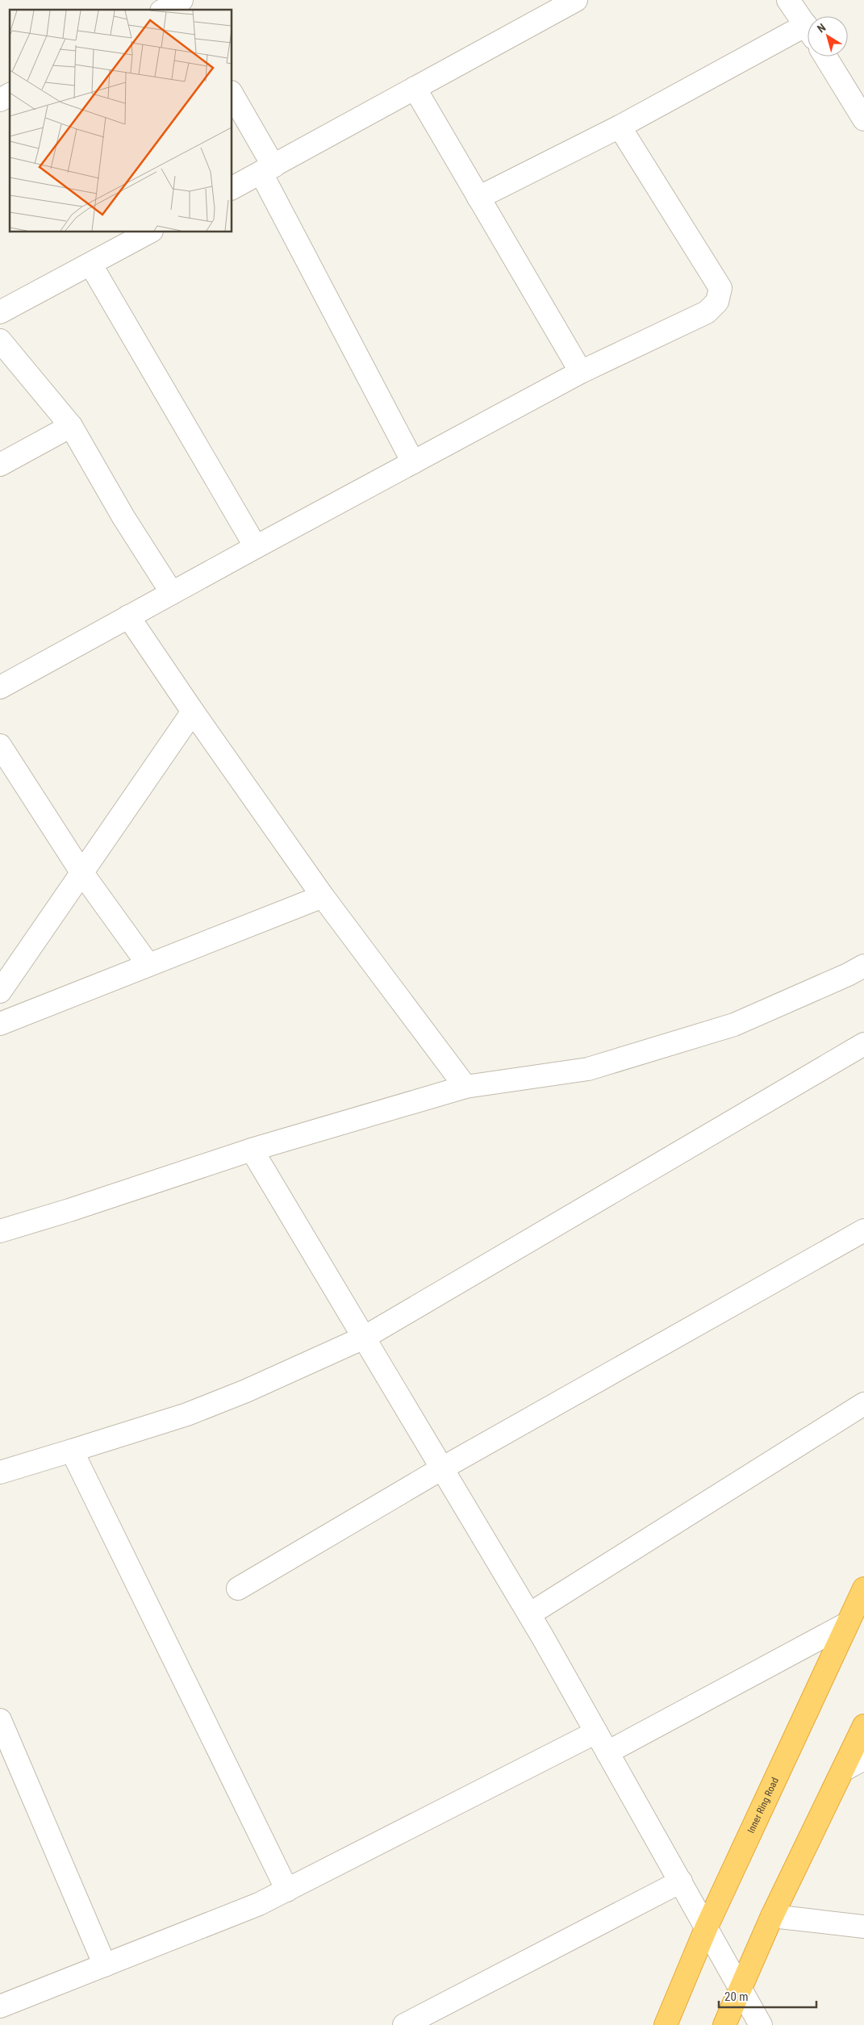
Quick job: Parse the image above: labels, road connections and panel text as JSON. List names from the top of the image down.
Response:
{
  "streets": {
    "highway": ["Inner Ring Road"]
  },
  "scale_bar": "20 m",
  "north": "top left"
}
